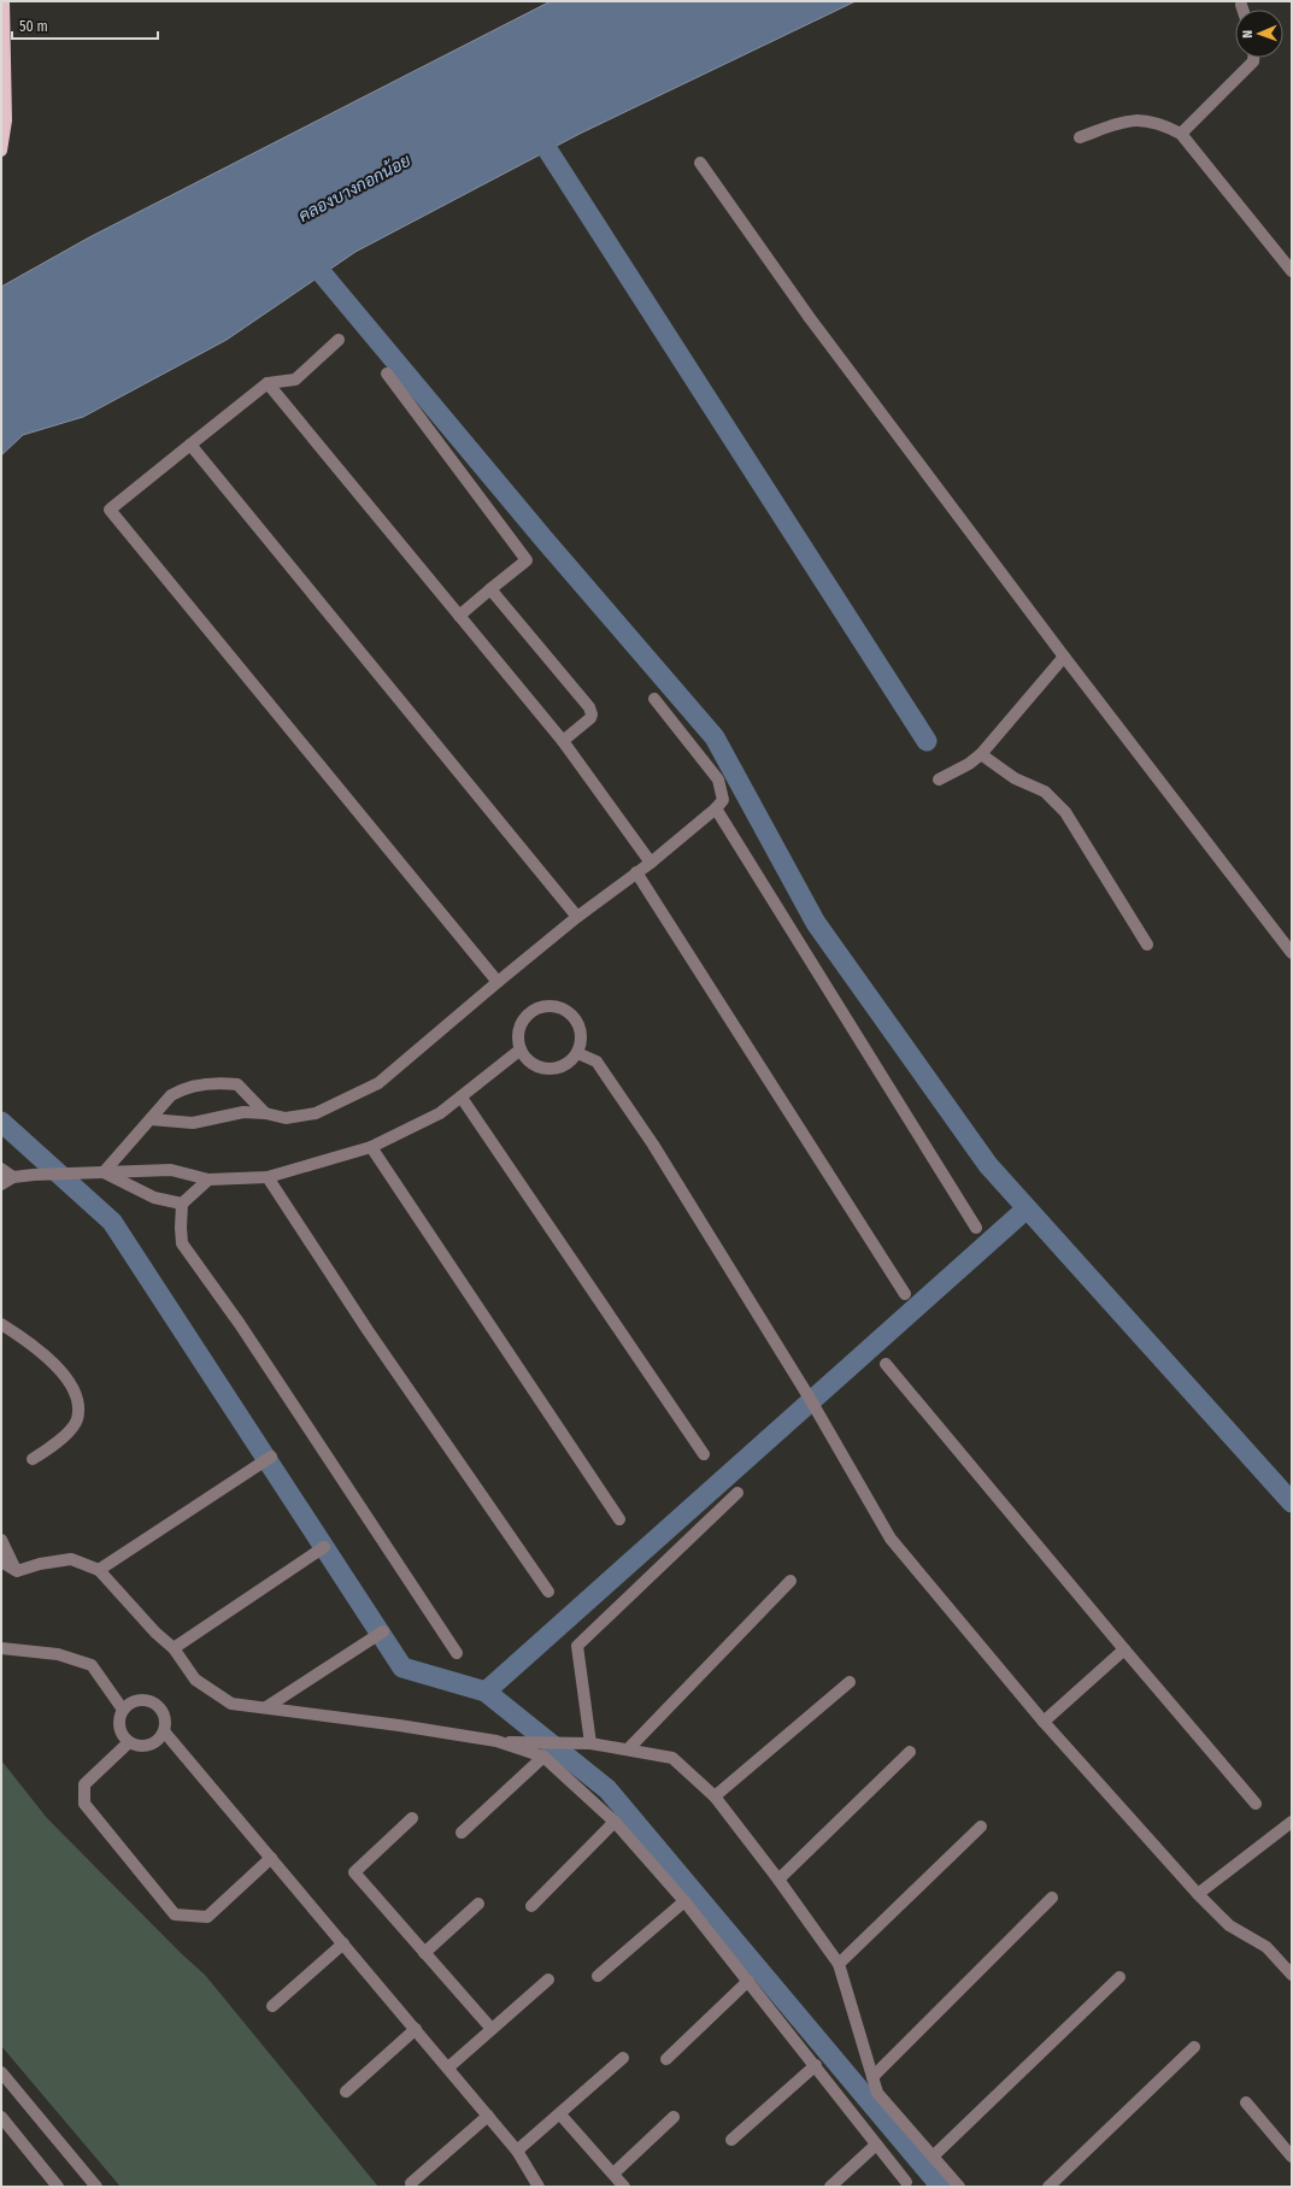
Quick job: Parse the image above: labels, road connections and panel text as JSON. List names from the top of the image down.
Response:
{
  "water": ["คลองบางกอกน้อย"],
  "scale_bar": "50 m",
  "north": "left"
}
